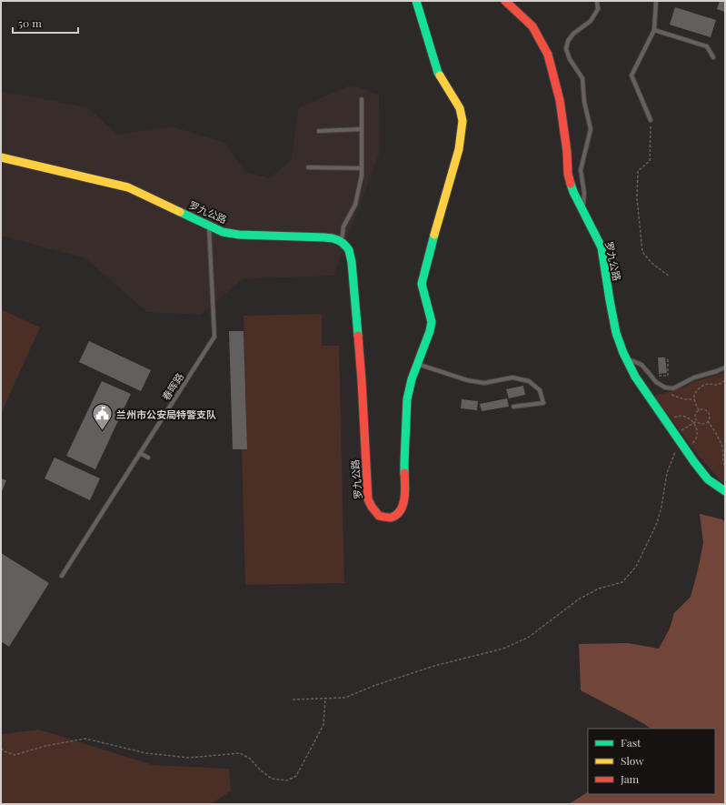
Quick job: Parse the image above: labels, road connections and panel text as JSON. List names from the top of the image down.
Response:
{
  "streets": {
    "street": ["罗九公路"],
    "lane": ["春晖路"]
  },
  "crossings": [
    ["罗九公路", "春晖路"]
  ],
  "places": {
    "public building": ["兰州市公安局特警支队"]
  },
  "legend": ["Fast", "Slow", "Jam"],
  "scale_bar": "50 m"
}
